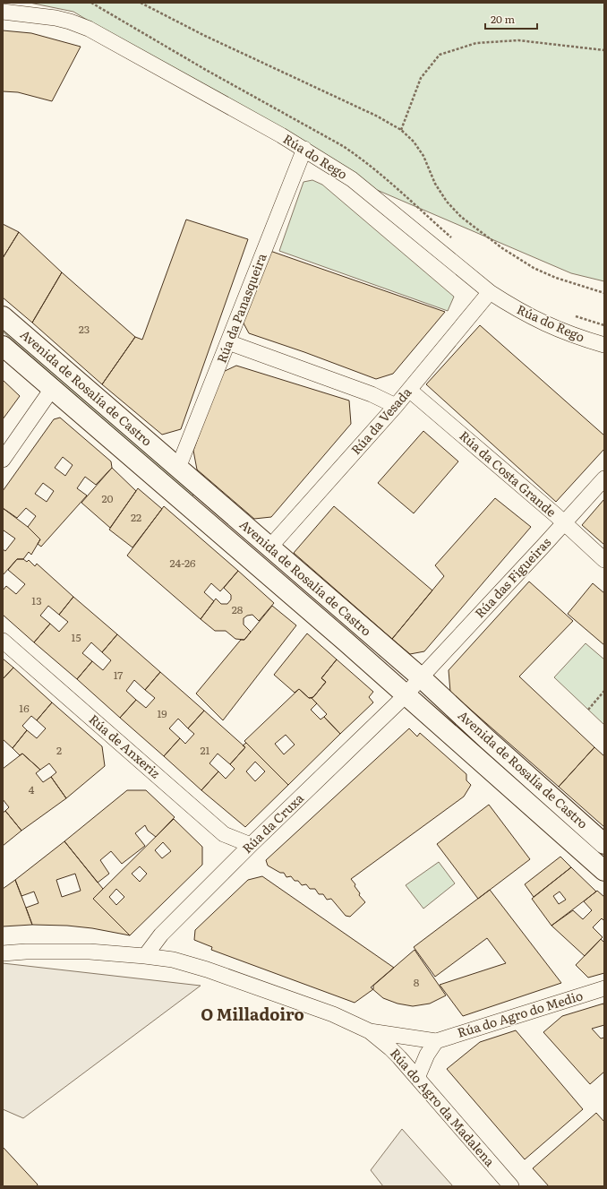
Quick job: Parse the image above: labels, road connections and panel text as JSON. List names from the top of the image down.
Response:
{
  "streets": {
    "highway": ["Avenida de Rosalía de Castro"],
    "street": [
      "Rúa do Rego",
      "Rúa da Panasqueira",
      "Rúa da Vesada",
      "Rúa da Costa Grande",
      "Rúa das Figueiras",
      "Rúa de Anxeriz",
      "Rúa da Cruxa",
      "Rúa do Agro do Medio",
      "Rúa do Agro da Madalena"
    ]
  },
  "crossings": [
    ["Rúa do Rego", "Rúa da Panasqueira"],
    ["Rúa do Rego", "Rúa da Vesada"],
    ["Rúa da Panasqueira", "Avenida de Rosalía de Castro"],
    ["Avenida de Rosalía de Castro", "Rúa da Vesada"],
    ["Avenida de Rosalía de Castro", "Rúa das Figueiras"],
    ["Avenida de Rosalía de Castro", "Rúa da Cruxa"],
    ["Rúa da Vesada", "Rúa da Costa Grande"],
    ["Rúa da Costa Grande", "Rúa das Figueiras"],
    ["Rúa das Figueiras", "Rúa da Cruxa"],
    ["Rúa de Anxeriz", "Rúa da Cruxa"],
    ["Rúa da Cruxa", "Rúa do Agro do Medio"],
    ["Rúa do Agro do Medio", "Rúa do Agro da Madalena"]
  ],
  "districts": ["O Milladoiro"],
  "house_numbers": [
    "23",
    "20",
    "22",
    "24-26",
    "13",
    "28",
    "15",
    "17",
    "16",
    "19",
    "2",
    "21",
    "4",
    "8"
  ],
  "scale_bar": "20 m"
}
